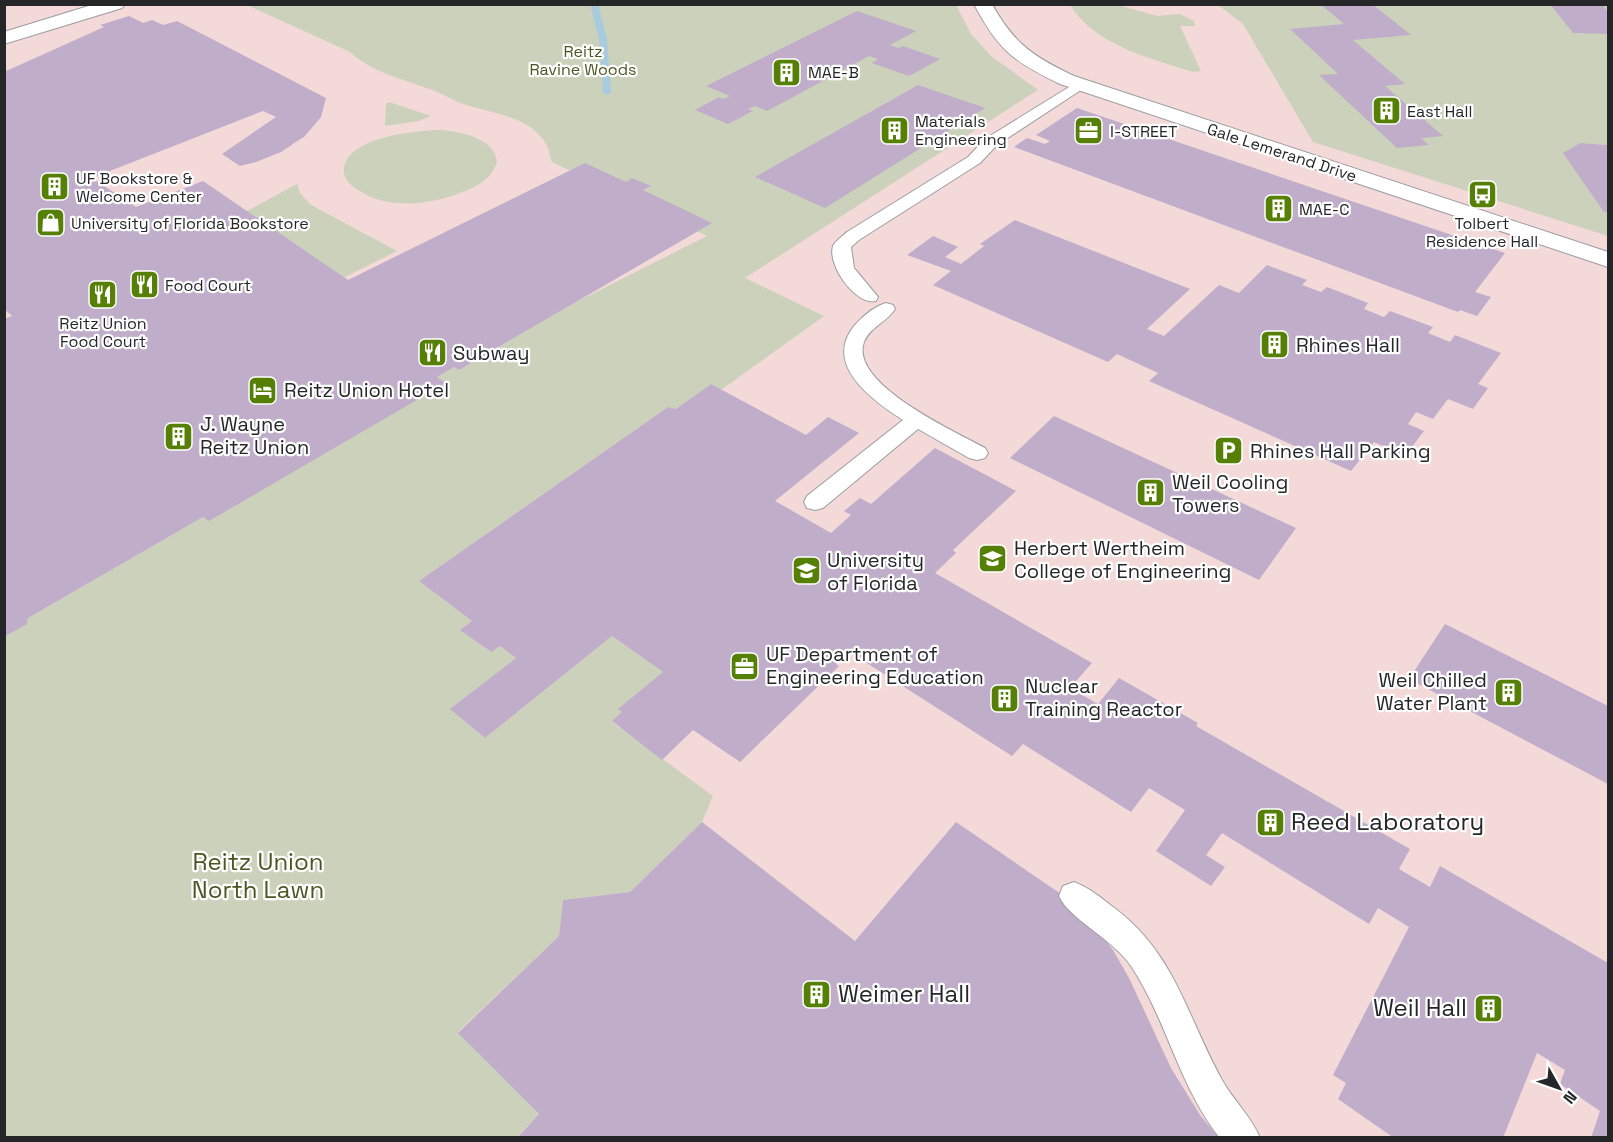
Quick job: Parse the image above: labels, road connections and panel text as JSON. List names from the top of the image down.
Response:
{
  "streets": {
    "street": ["Gale Lemerand Drive"]
  },
  "parks": ["Reitz Ravine Woods", "Reitz Union North Lawn"],
  "places": {
    "building": [
      "MAE-B",
      "East Hall",
      "Materials Engineering",
      "UF Bookstore & Welcome Center",
      "MAE-C",
      "Rhines Hall",
      "J. Wayne Reitz Union",
      "Weil Cooling Towers",
      "Weil Chilled Water Plant",
      "Nuclear Training Reactor",
      "Reed Laboratory",
      "Weimer Hall",
      "Weil Hall"
    ],
    "office": ["I-STREET", "UF Department of Engineering Education"],
    "bus stop": ["Tolbert Residence Hall"],
    "shop": ["University of Florida Bookstore"],
    "restaurant": ["Food Court", "Reitz Union Food Court", "Subway"],
    "hotel": ["Reitz Union Hotel"],
    "parking": ["Rhines Hall Parking"],
    "school or university": ["Herbert Wertheim College of Engineering", "University of Florida"]
  },
  "north": "bottom right"
}
